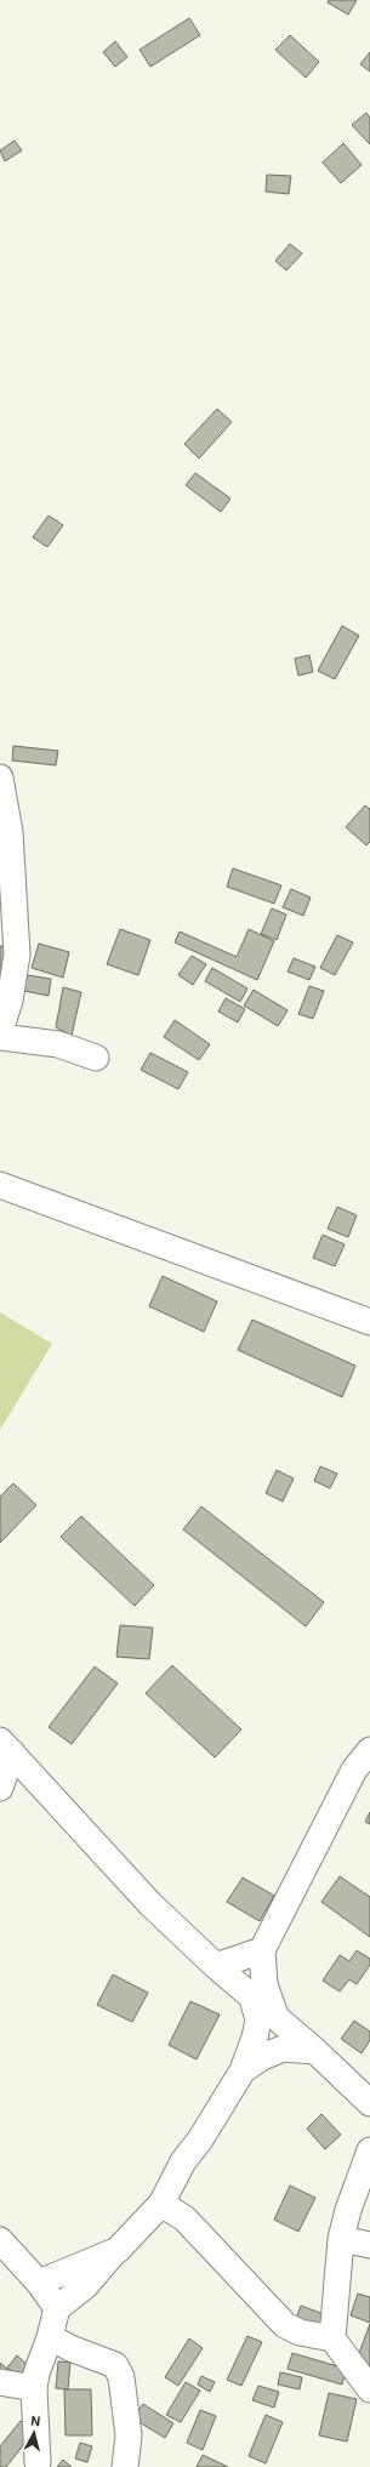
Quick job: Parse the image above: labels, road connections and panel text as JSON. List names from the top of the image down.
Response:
{
  "north": "top"
}
